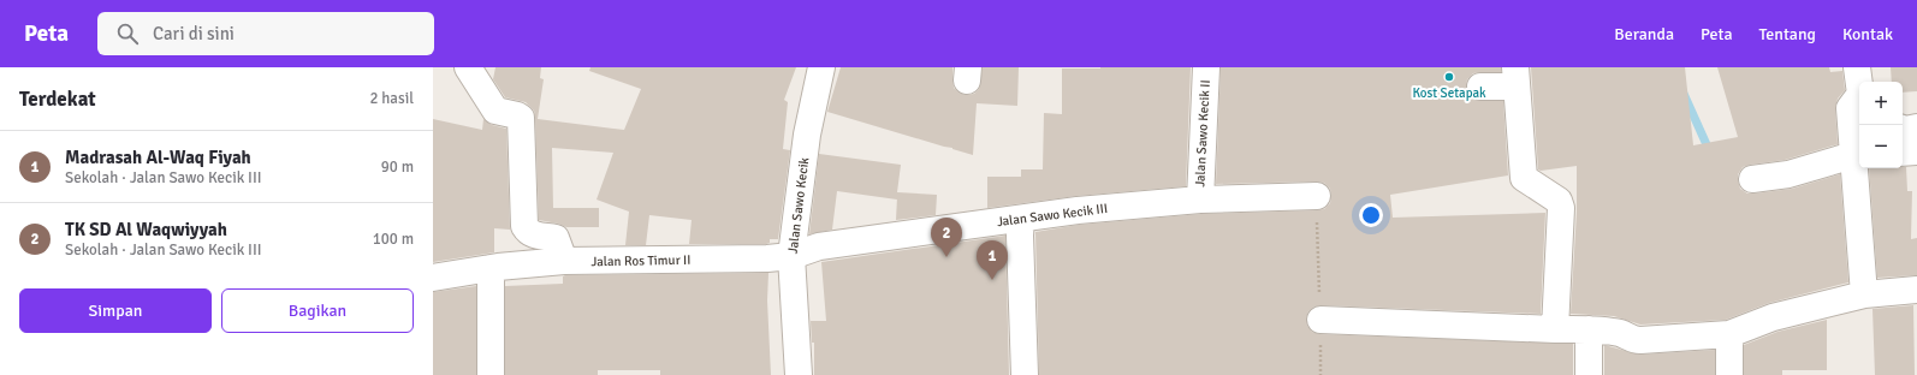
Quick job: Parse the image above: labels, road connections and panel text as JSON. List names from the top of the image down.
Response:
{
  "streets": {
    "street": [
      "Jalan Sawo Kecik II",
      "Jalan Sawo Kecik",
      "Jalan Sawo Kecik III",
      "Jalan Ros Timur II"
    ]
  },
  "crossings": [
    ["Jalan Sawo Kecik II", "Jalan Sawo Kecik III"],
    ["Jalan Sawo Kecik", "Jalan Sawo Kecik III"],
    ["Jalan Sawo Kecik", "Jalan Ros Timur II"],
    ["Jalan Sawo Kecik III", "Jalan Ros Timur II"]
  ],
  "places": ["Kost Setapak"],
  "page": {
    "header": "Peta",
    "search": "Cari di sini",
    "nav": [
      "Beranda",
      "Peta",
      "Tentang",
      "Kontak"
    ],
    "heading": ["Terdekat", "2 hasil"],
    "map_buttons": ["+", "−"],
    "list": [
      {
        "mark": "1",
        "name": "Madrasah Al-Waq Fiyah",
        "note": "Sekolah · Jalan Sawo Kecik III",
        "value": "90 m"
      },
      {
        "mark": "2",
        "name": "TK SD Al Waqwiyyah",
        "note": "Sekolah · Jalan Sawo Kecik III",
        "value": "100 m"
      }
    ],
    "pins": ["2", "1"],
    "buttons": ["Simpan", "Bagikan"]
  }
}
